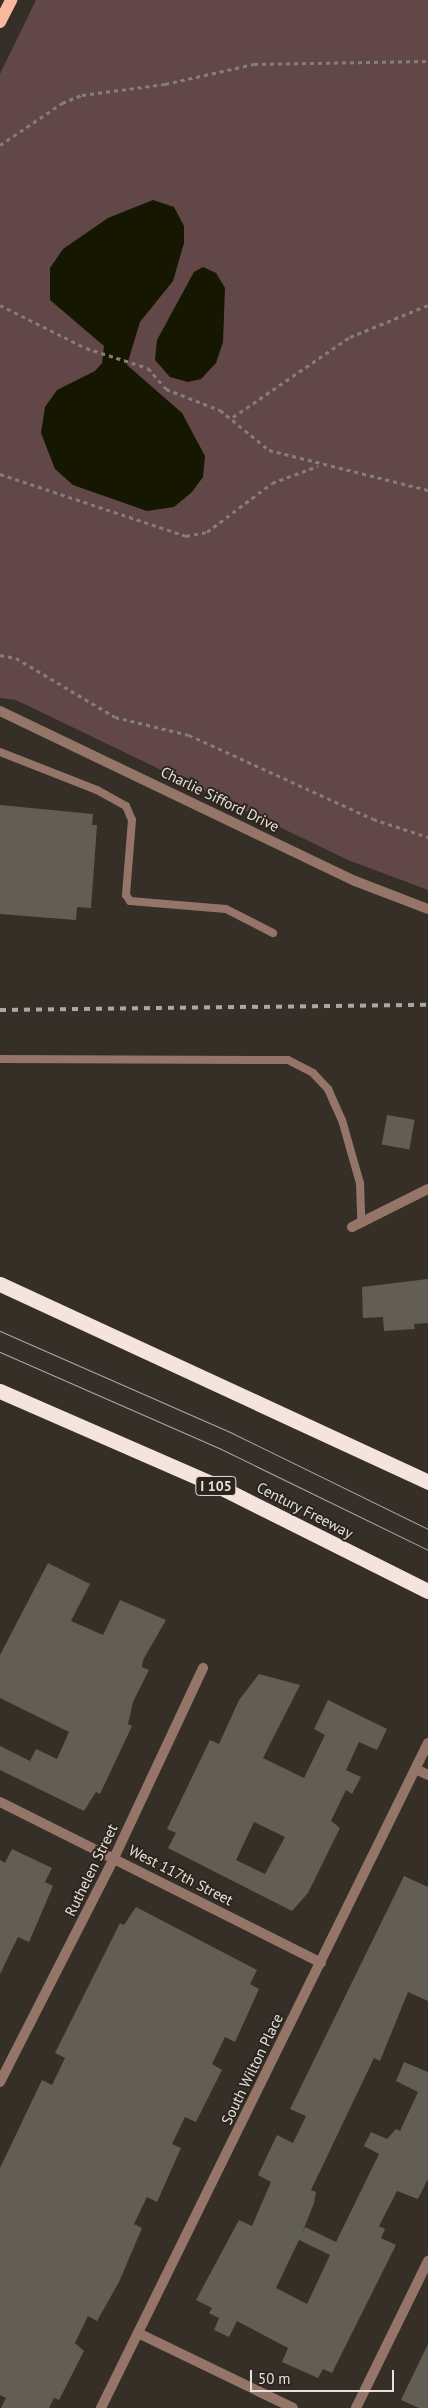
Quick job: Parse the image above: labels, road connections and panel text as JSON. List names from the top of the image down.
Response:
{
  "streets": {
    "highway": ["I 105", "Century Freeway"],
    "street": [
      "Charlie Sifford Drive",
      "Ruthelen Street",
      "West 117th Street",
      "South Wilton Place"
    ]
  },
  "crossings": [
    ["Ruthelen Street", "West 117th Street"],
    ["West 117th Street", "South Wilton Place"]
  ],
  "scale_bar": "50 m"
}
